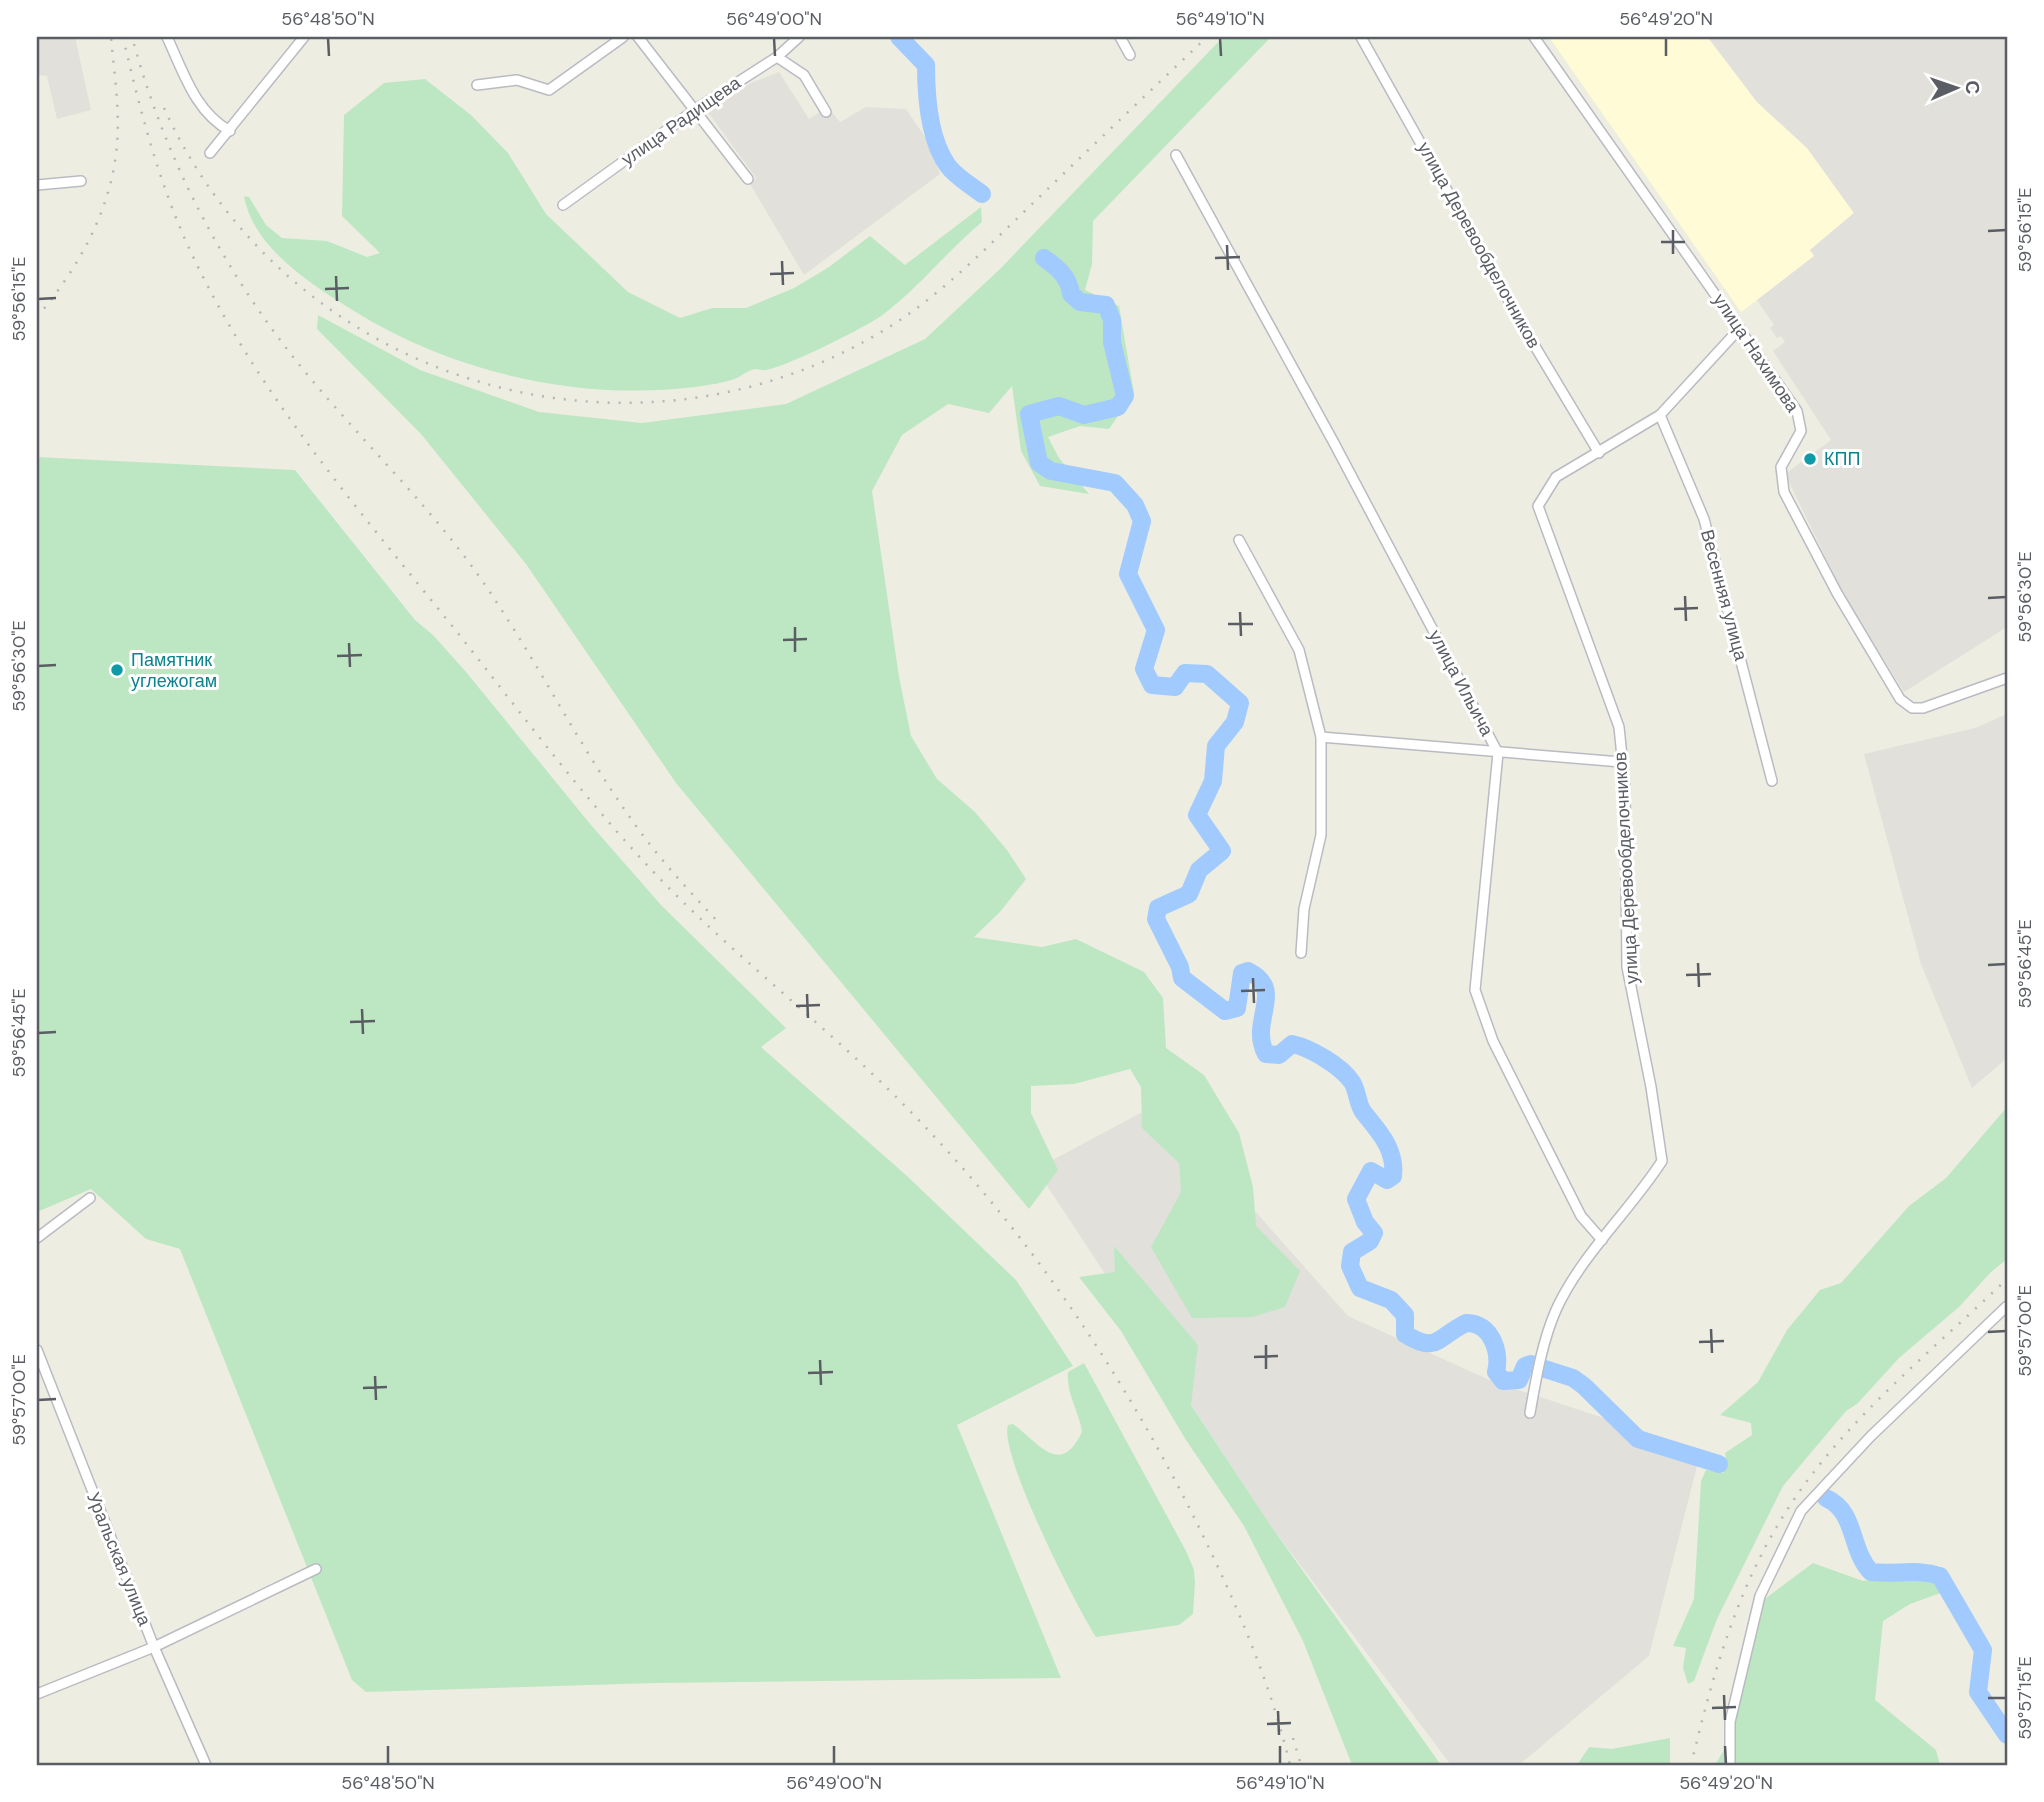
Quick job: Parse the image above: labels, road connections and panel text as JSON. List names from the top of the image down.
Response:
{
  "streets": {
    "street": [
      "улица Радищева",
      "улица Деревообделочников",
      "улица Нахимова",
      "Весенняя улица",
      "улица Ильича",
      "Уральская улица"
    ]
  },
  "crossings": [
    ["улица Деревообделочников", "улица Ильича"]
  ],
  "places": ["КПП", "Памятник углежогам"],
  "north": "right",
  "coordinates": [
    "56°48'50\"N",
    "56°49'00\"N",
    "56°49'10\"N",
    "56°49'20\"N",
    "59°56'15\"E",
    "59°56'30\"E",
    "59°56'45\"E",
    "59°57'00\"E",
    "59°57'15\"E"
  ]
}
